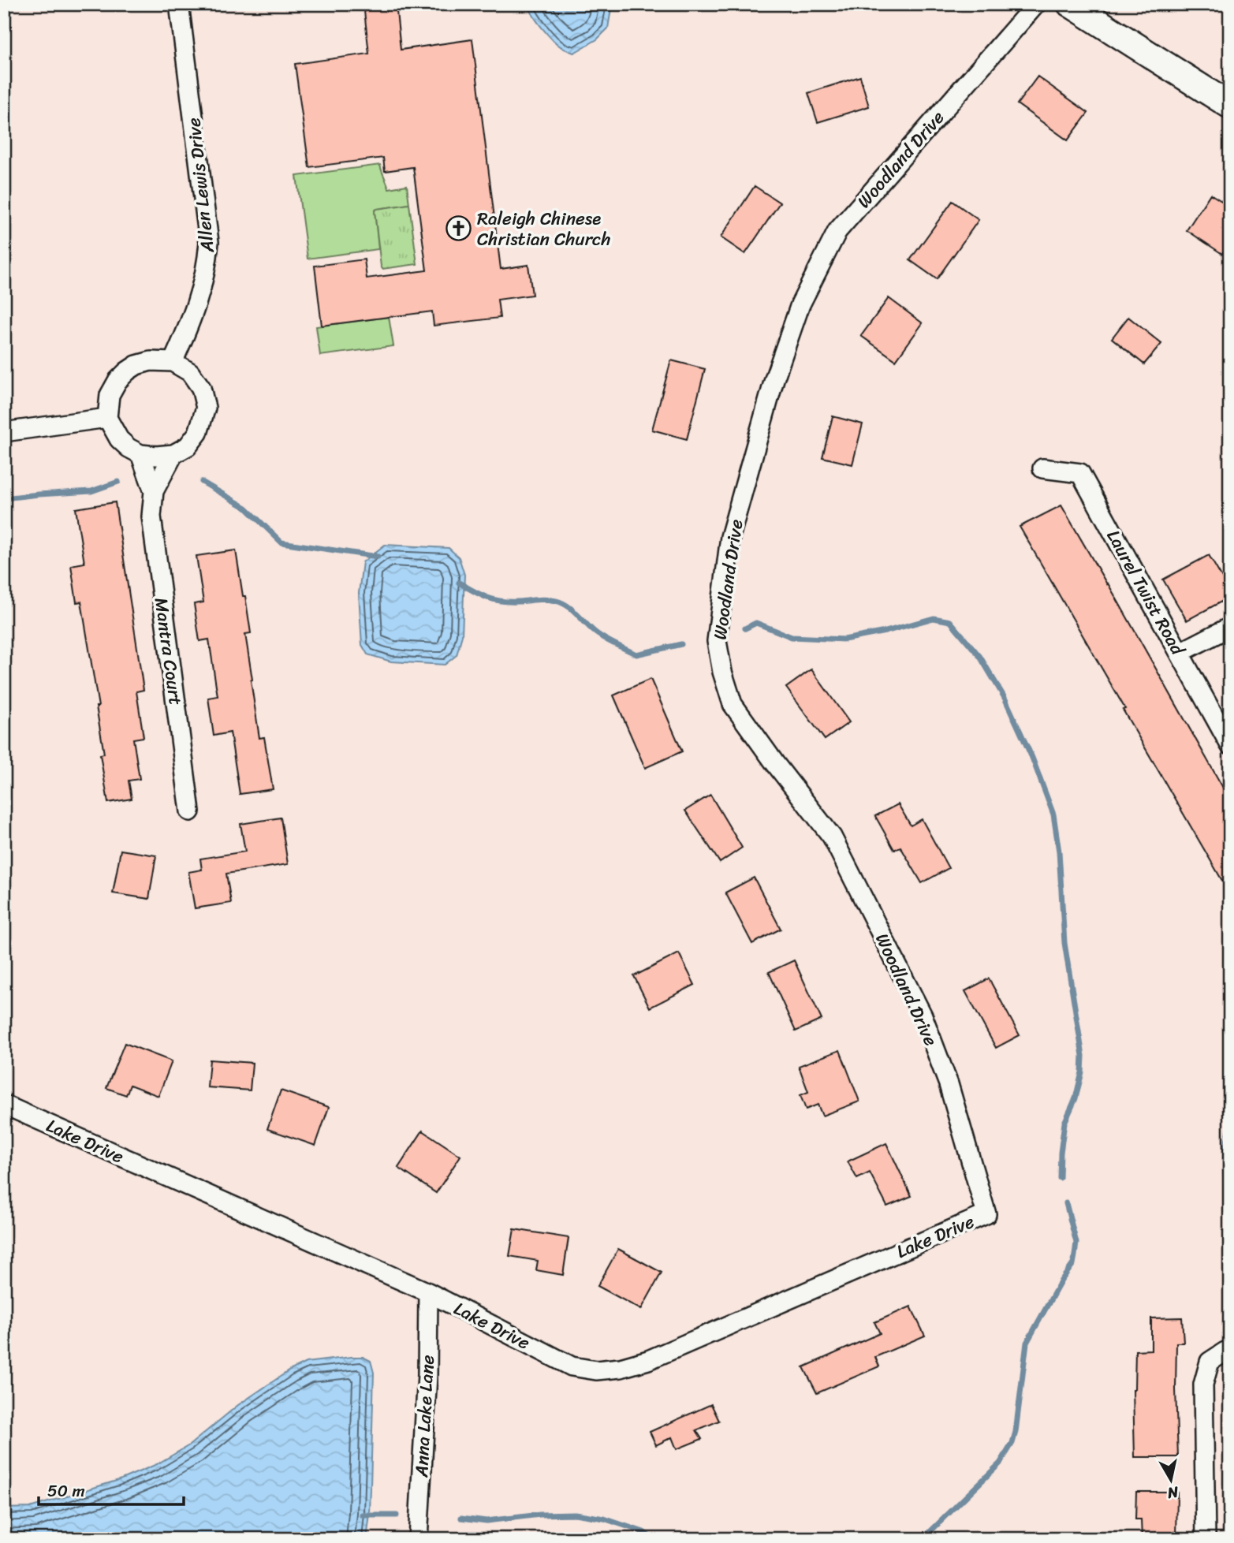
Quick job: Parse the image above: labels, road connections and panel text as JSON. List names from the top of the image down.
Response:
{
  "streets": {
    "street": [
      "Woodland Drive",
      "Allen Lewis Drive",
      "Laurel Twist Road",
      "Mantra Court",
      "Lake Drive",
      "Anna Lake Lane"
    ]
  },
  "crossings": [
    ["Woodland Drive", "Lake Drive"],
    ["Allen Lewis Drive", "Mantra Court"],
    ["Lake Drive", "Anna Lake Lane"]
  ],
  "places": {
    "church": ["Raleigh Chinese Christian Church"]
  },
  "scale_bar": "50 m",
  "north": "bottom"
}
